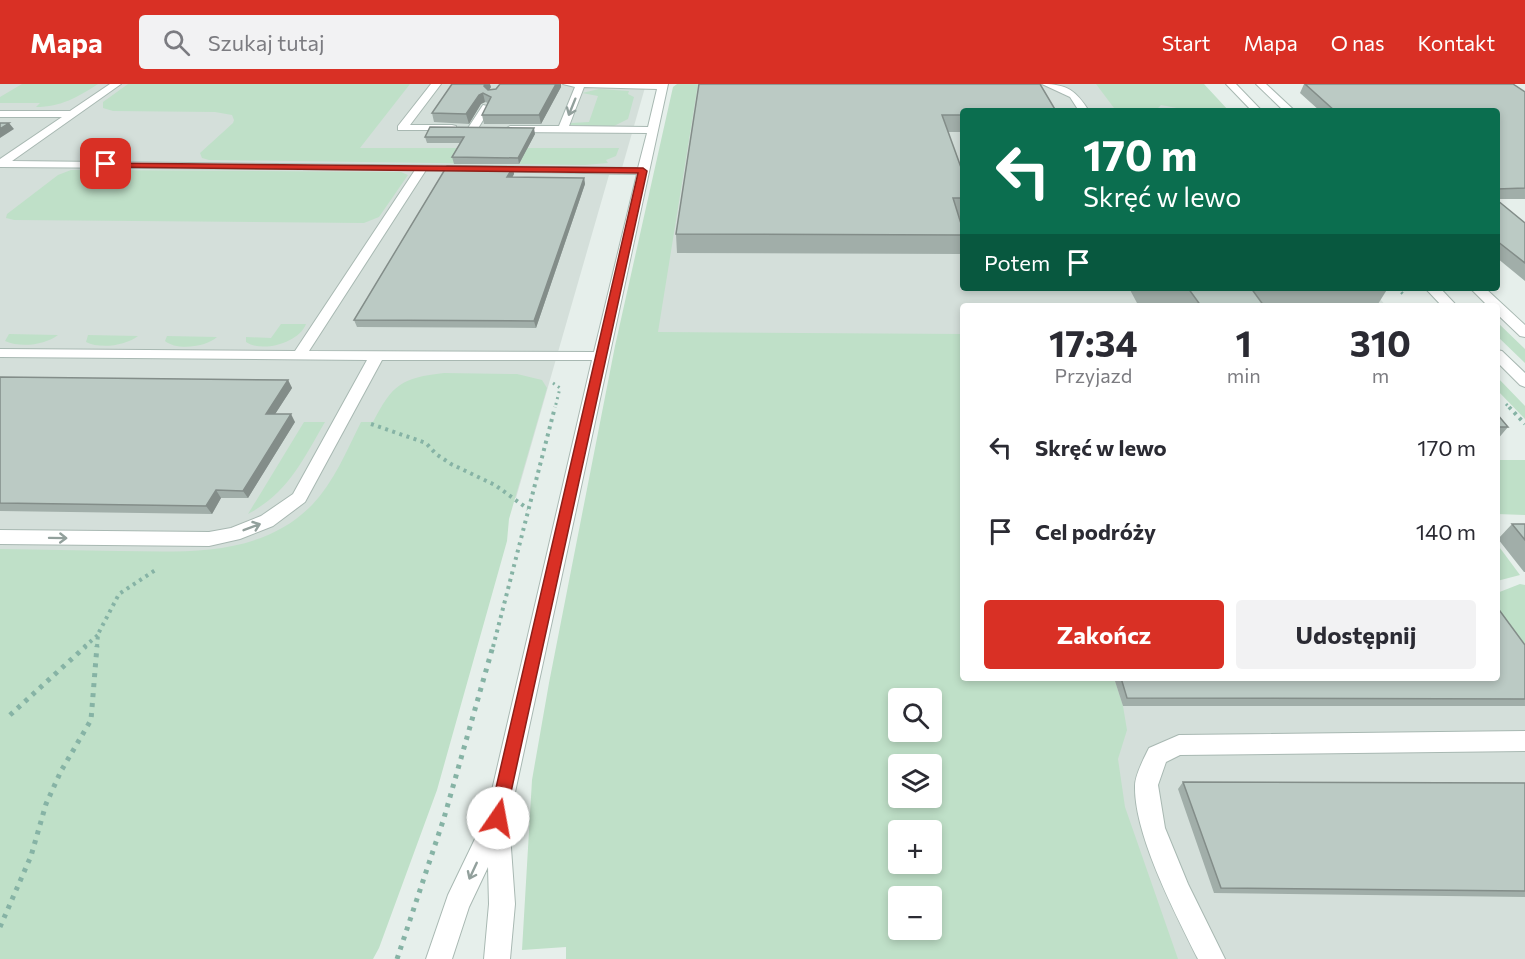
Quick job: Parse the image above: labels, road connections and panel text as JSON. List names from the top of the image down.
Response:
{
  "page": {
    "header": "Mapa",
    "search": "Szukaj tutaj",
    "nav": [
      "Start",
      "Mapa",
      "O nas",
      "Kontakt"
    ],
    "turn": ["170 m", "Skręć w lewo"],
    "then": "Potem",
    "eta": [
      "17:34",
      "Przyjazd",
      "1",
      "min",
      "310",
      "m"
    ],
    "list": [
      {
        "name": "Skręć w lewo",
        "value": "170 m"
      },
      {
        "name": "Cel podróży",
        "value": "140 m"
      }
    ],
    "buttons": ["Zakończ", "Udostępnij"],
    "map_buttons": ["+", "−"]
  }
}
